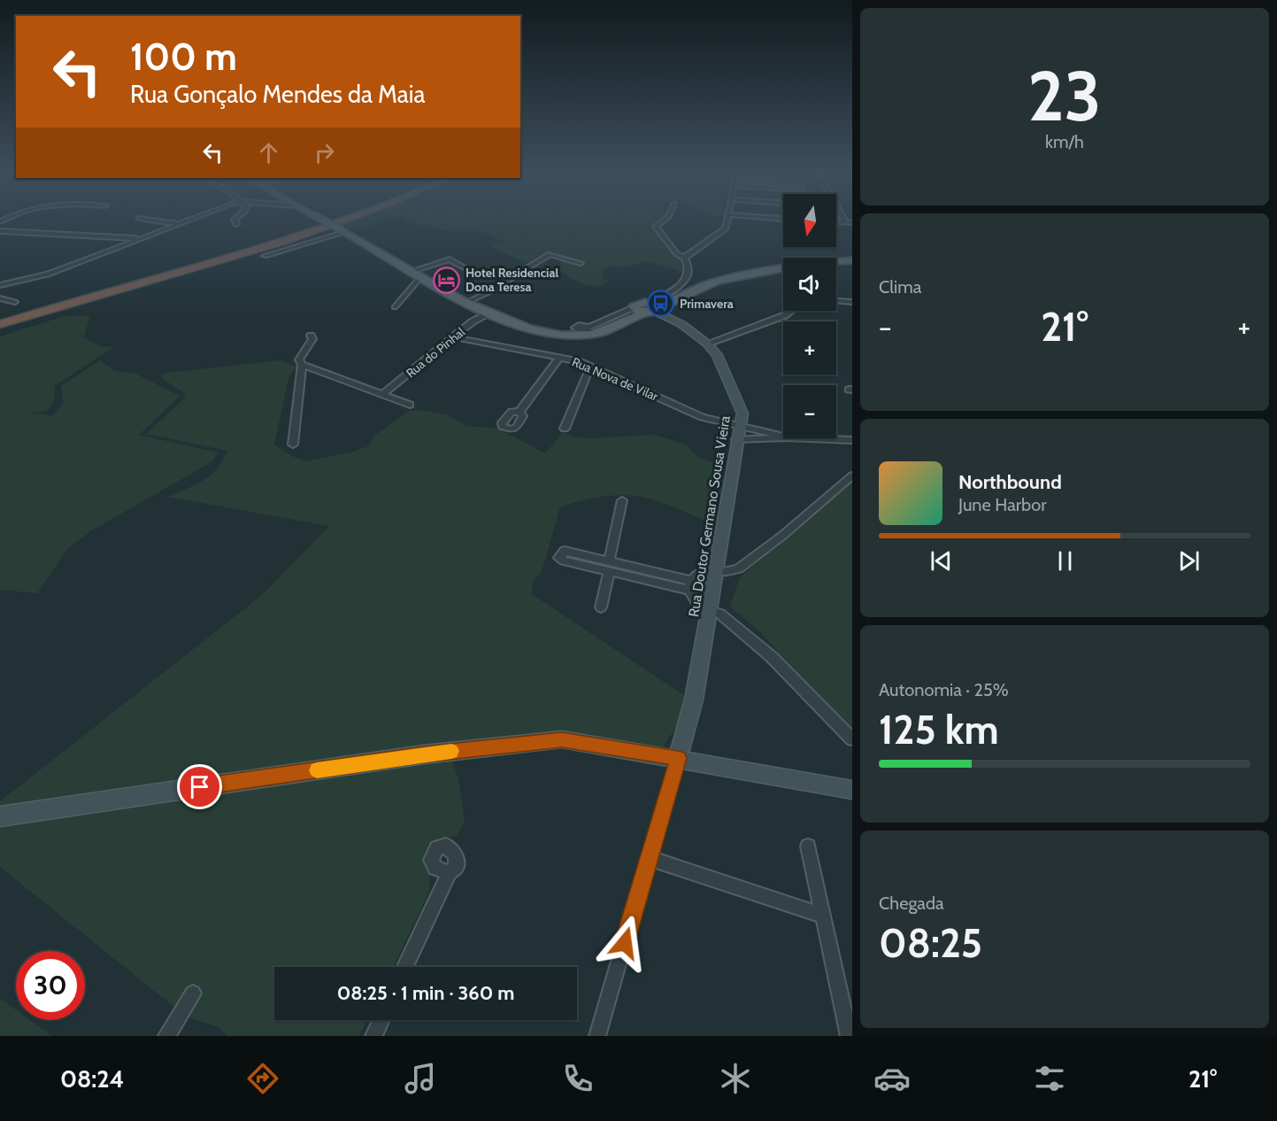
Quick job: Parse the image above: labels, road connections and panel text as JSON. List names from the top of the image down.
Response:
{
  "streets": {
    "street": ["Rua do Pinhal", "Rua Nova de Vilar", "Rua Doutor Germano Sousa Vieira"]
  },
  "crossings": [
    ["Rua do Pinhal", "Rua Nova de Vilar"],
    ["Rua Nova de Vilar", "Rua Doutor Germano Sousa Vieira"]
  ],
  "places": {
    "hotel": ["Hotel Residencial Dona Teresa"],
    "bus stop": ["Primavera"]
  },
  "north": "bottom",
  "page": {
    "tile": [
      ["23", "km/h"],
      "Clima",
      ["Autonomia · 25%", "125 km"],
      ["Chegada", "08:25"]
    ],
    "turn": ["100 m", "Rua Gonçalo Mendes da Maia"],
    "map_buttons": ["+", "−"],
    "heat": ["−", "21°", "+"],
    "song": ["Northbound", "June Harbor"],
    "limit": "30",
    "trip": "08:25 · 1 min · 360 m",
    "tabs": ["08:24", "21°"]
  }
}
